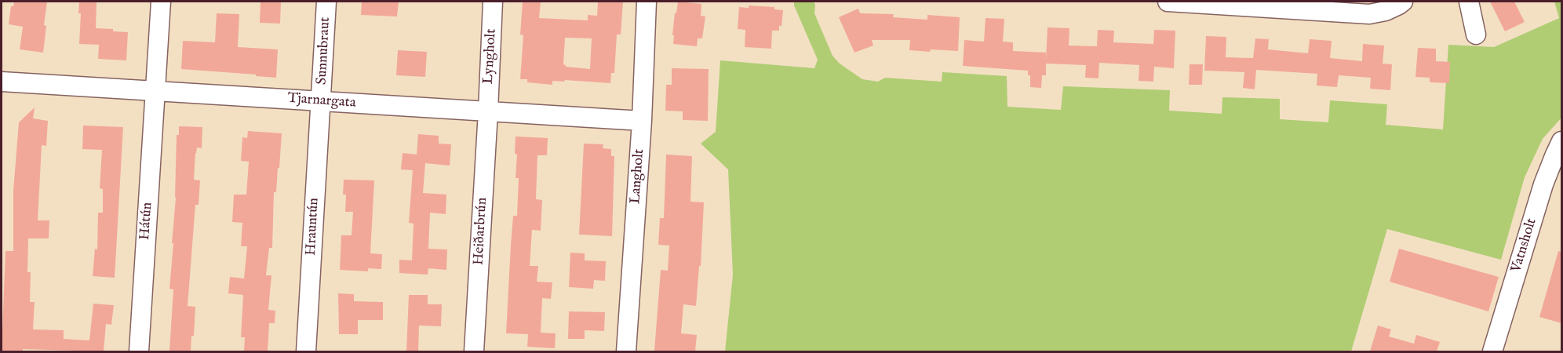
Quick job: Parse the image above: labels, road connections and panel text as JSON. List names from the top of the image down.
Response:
{
  "streets": {
    "street": [
      "Sunnubraut",
      "Lyngholt",
      "Tjarnargata",
      "Langholt",
      "Hátún",
      "Hrauntún",
      "Heiðarbrún",
      "Vatnsholt"
    ]
  },
  "crossings": [
    ["Sunnubraut", "Tjarnargata"],
    ["Sunnubraut", "Hrauntún"],
    ["Lyngholt", "Tjarnargata"],
    ["Lyngholt", "Heiðarbrún"],
    ["Tjarnargata", "Langholt"],
    ["Tjarnargata", "Hátún"],
    ["Tjarnargata", "Hrauntún"],
    ["Tjarnargata", "Heiðarbrún"]
  ]
}
